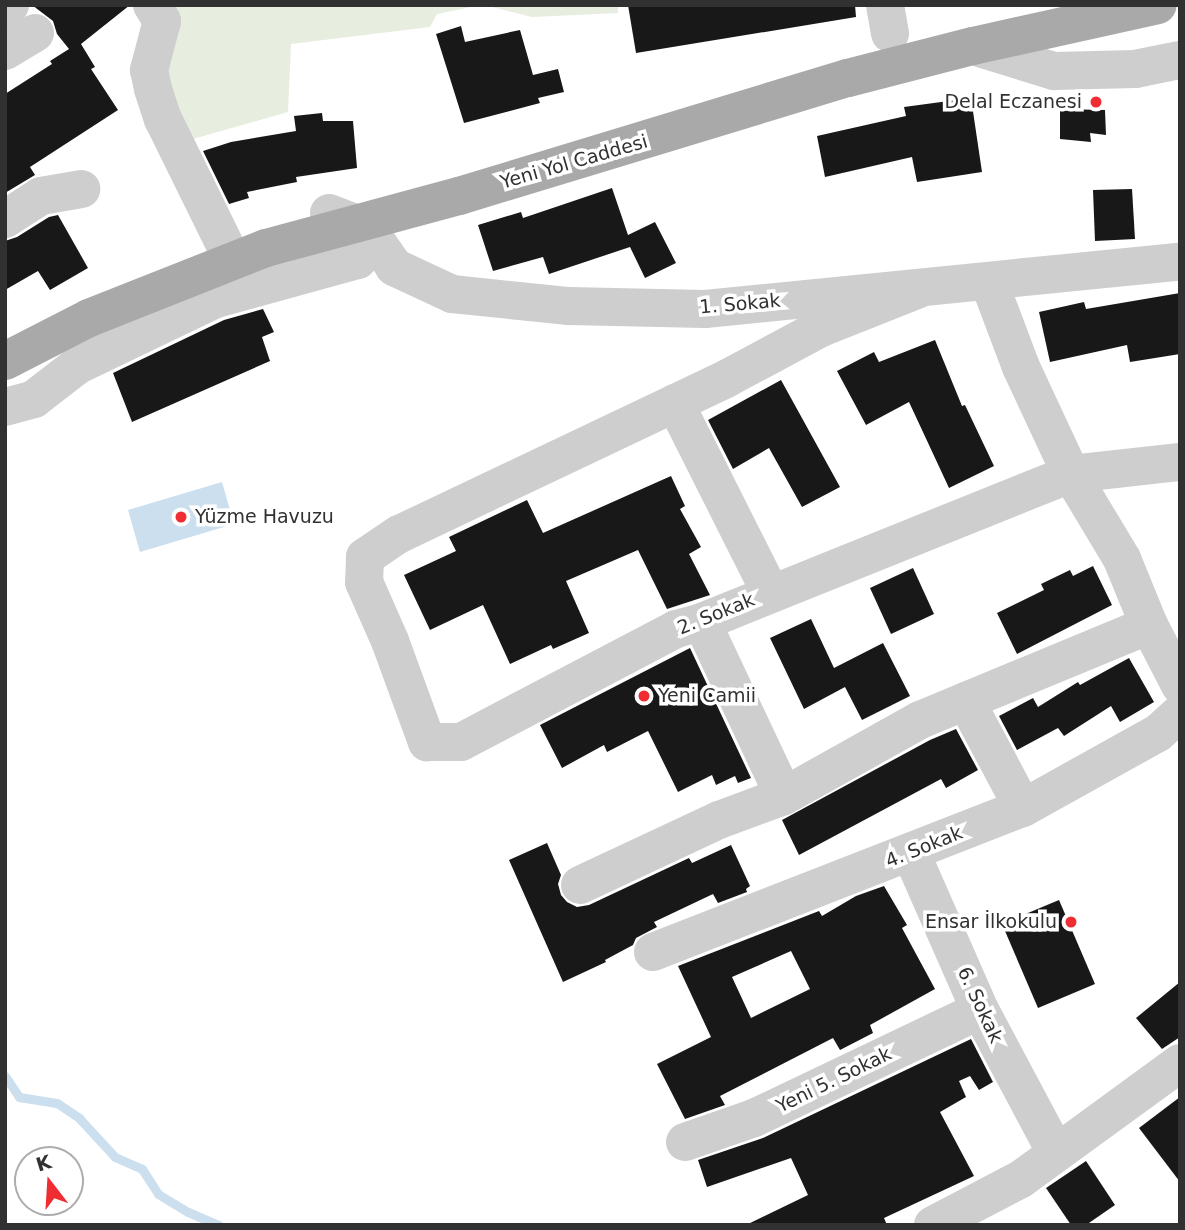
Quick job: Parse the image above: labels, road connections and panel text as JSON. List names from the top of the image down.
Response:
{
  "streets": {
    "main road": ["Yeni Yol Caddesi"],
    "street": [
      "1. Sokak",
      "2. Sokak",
      "4. Sokak",
      "6. Sokak",
      "Yeni 5. Sokak"
    ]
  },
  "crossings": [
    ["Yeni Yol Caddesi", "1. Sokak"],
    ["4. Sokak", "6. Sokak"],
    ["6. Sokak", "Yeni 5. Sokak"]
  ],
  "places": [
    "Delal Eczanesi",
    "Yüzme Havuzu",
    "Yeni Camii",
    "Ensar İlkokulu"
  ],
  "north": "top"
}
